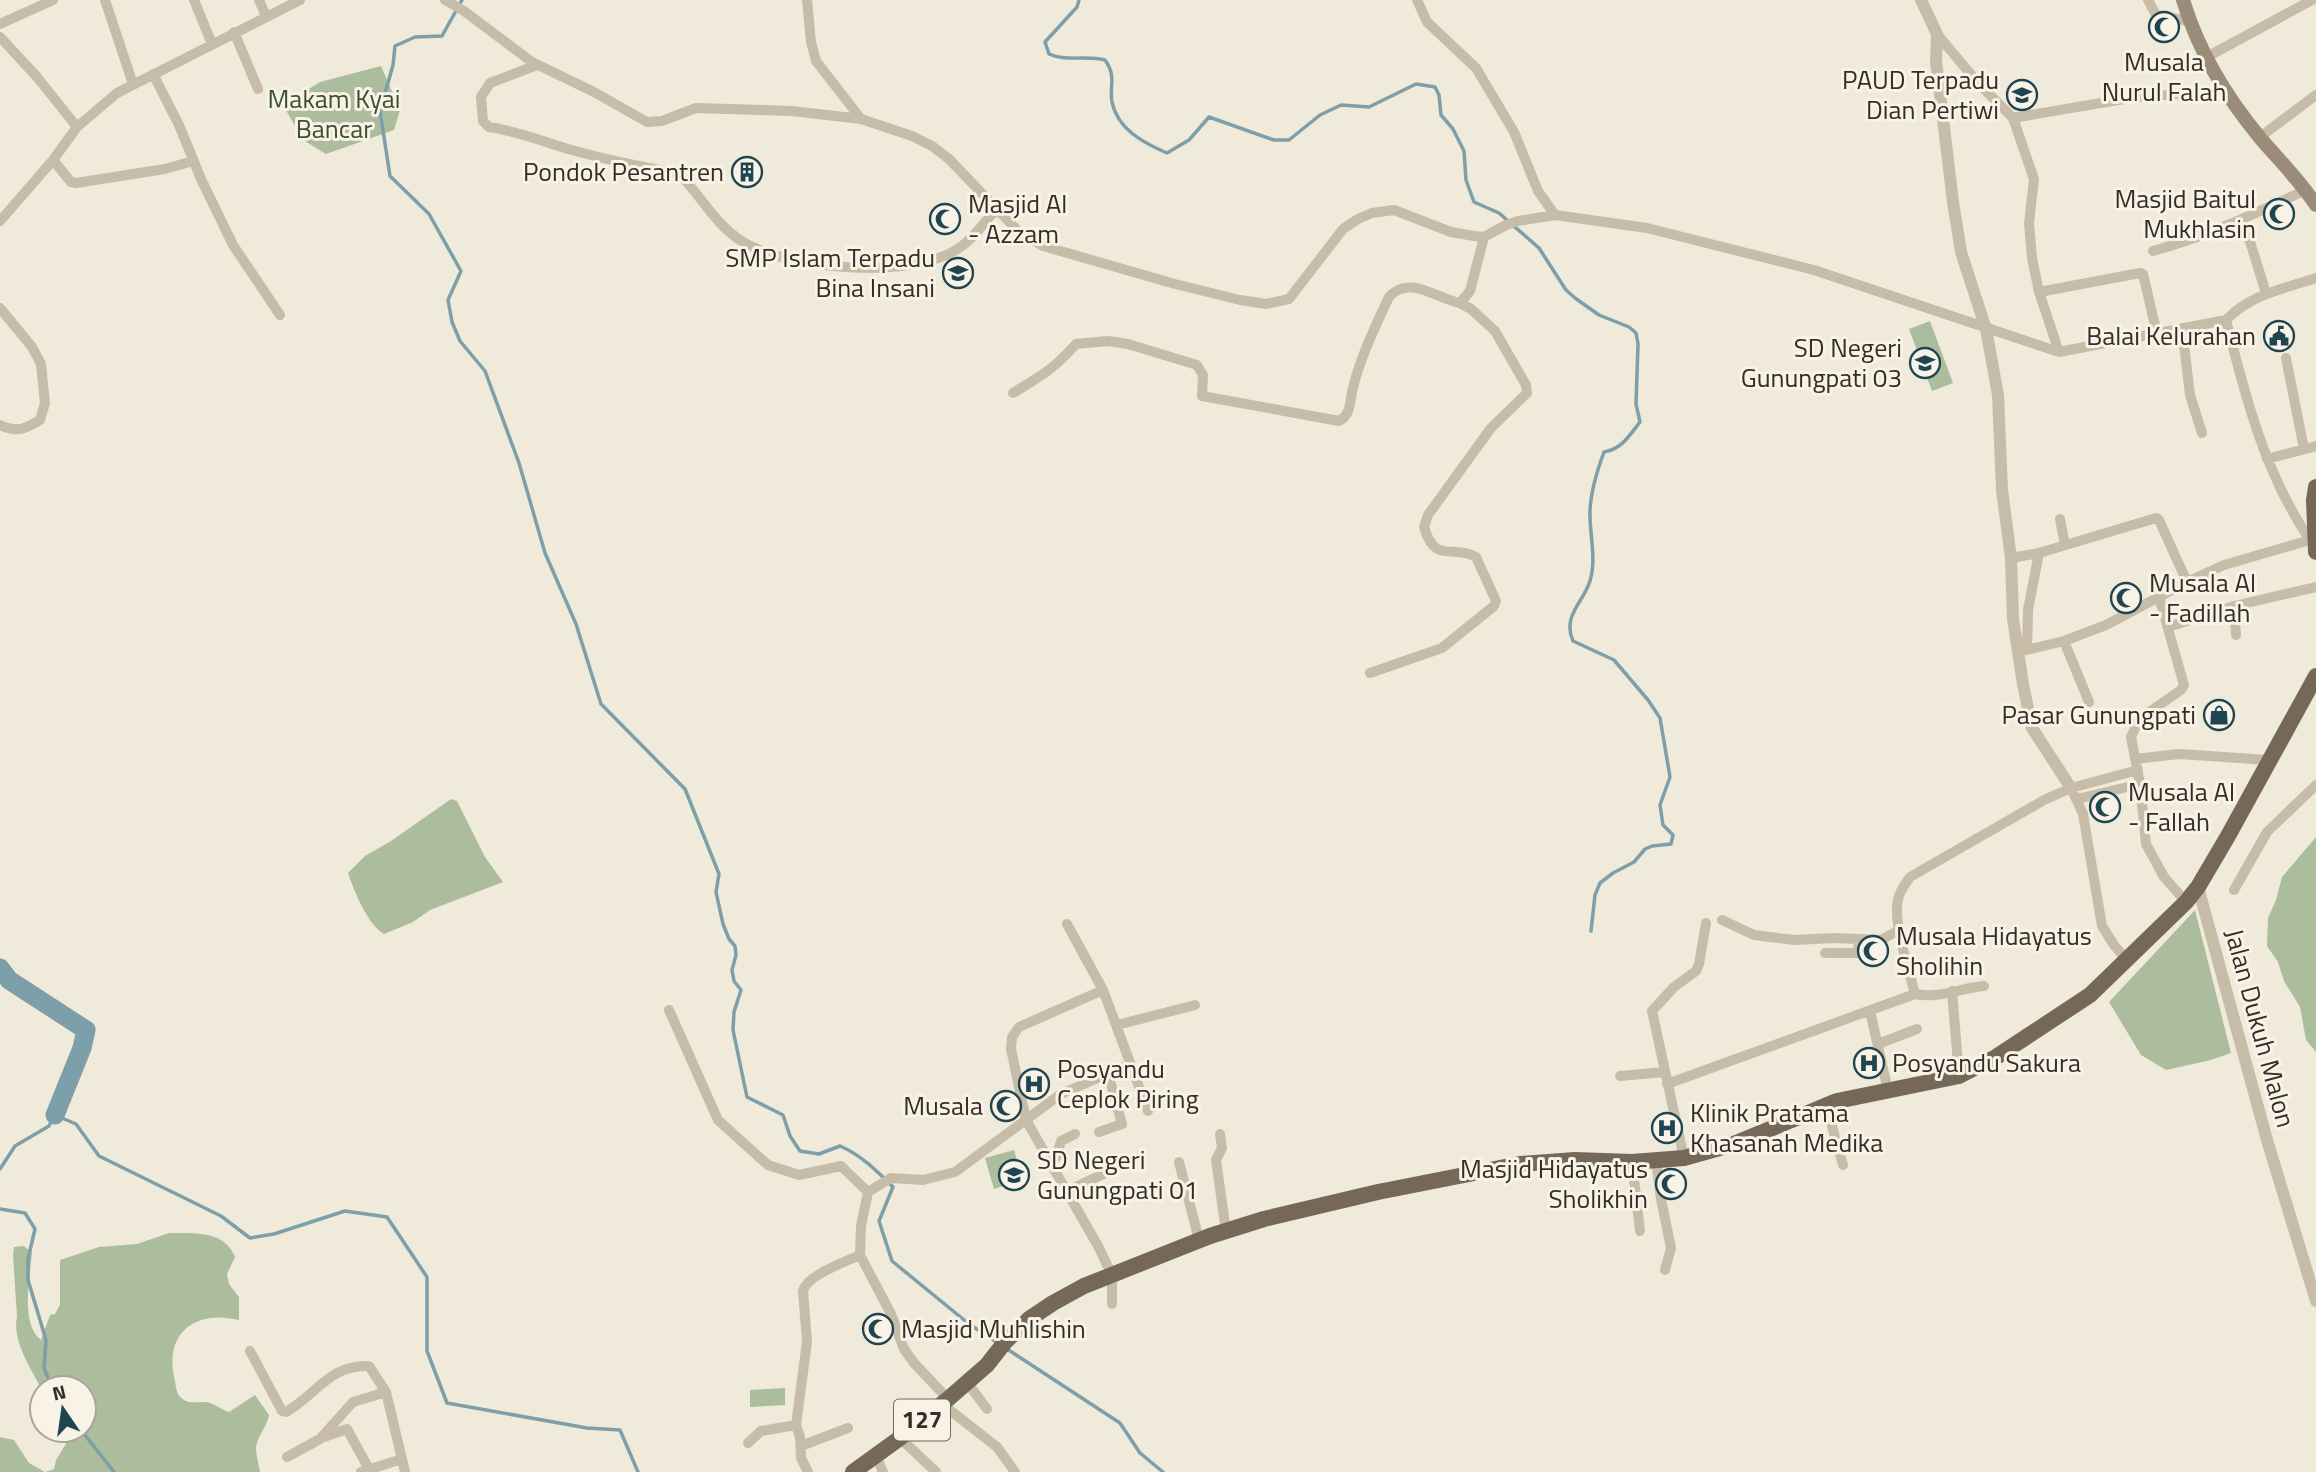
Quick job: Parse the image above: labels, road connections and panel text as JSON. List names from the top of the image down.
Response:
{
  "streets": {
    "main road": ["127"],
    "street": ["Jalan Dukuh Malon"]
  },
  "crossings": [
    ["Jalan Dukuh Malon", "127"]
  ],
  "parks": ["Makam Kyai Bancar"],
  "places": {
    "mosque": [
      "Musala Nurul Falah",
      "Masjid Baitul Mukhlasin",
      "Masjid Al - Azzam",
      "Musala Al - Fadillah",
      "Musala Al - Fallah",
      "Musala Hidayatus Sholihin",
      "Musala",
      "Masjid Hidayatus Sholikhin",
      "Masjid Muhlishin"
    ],
    "school or university": [
      "PAUD Terpadu Dian Pertiwi",
      "SMP Islam Terpadu Bina Insani",
      "SD Negeri Gunungpati 03",
      "SD Negeri Gunungpati 01"
    ],
    "building": ["Pondok Pesantren"],
    "public building": ["Balai Kelurahan"],
    "shop": ["Pasar Gunungpati"],
    "hospital": ["Posyandu Sakura", "Posyandu Ceplok Piring", "Klinik Pratama Khasanah Medika"]
  },
  "north": "top"
}
